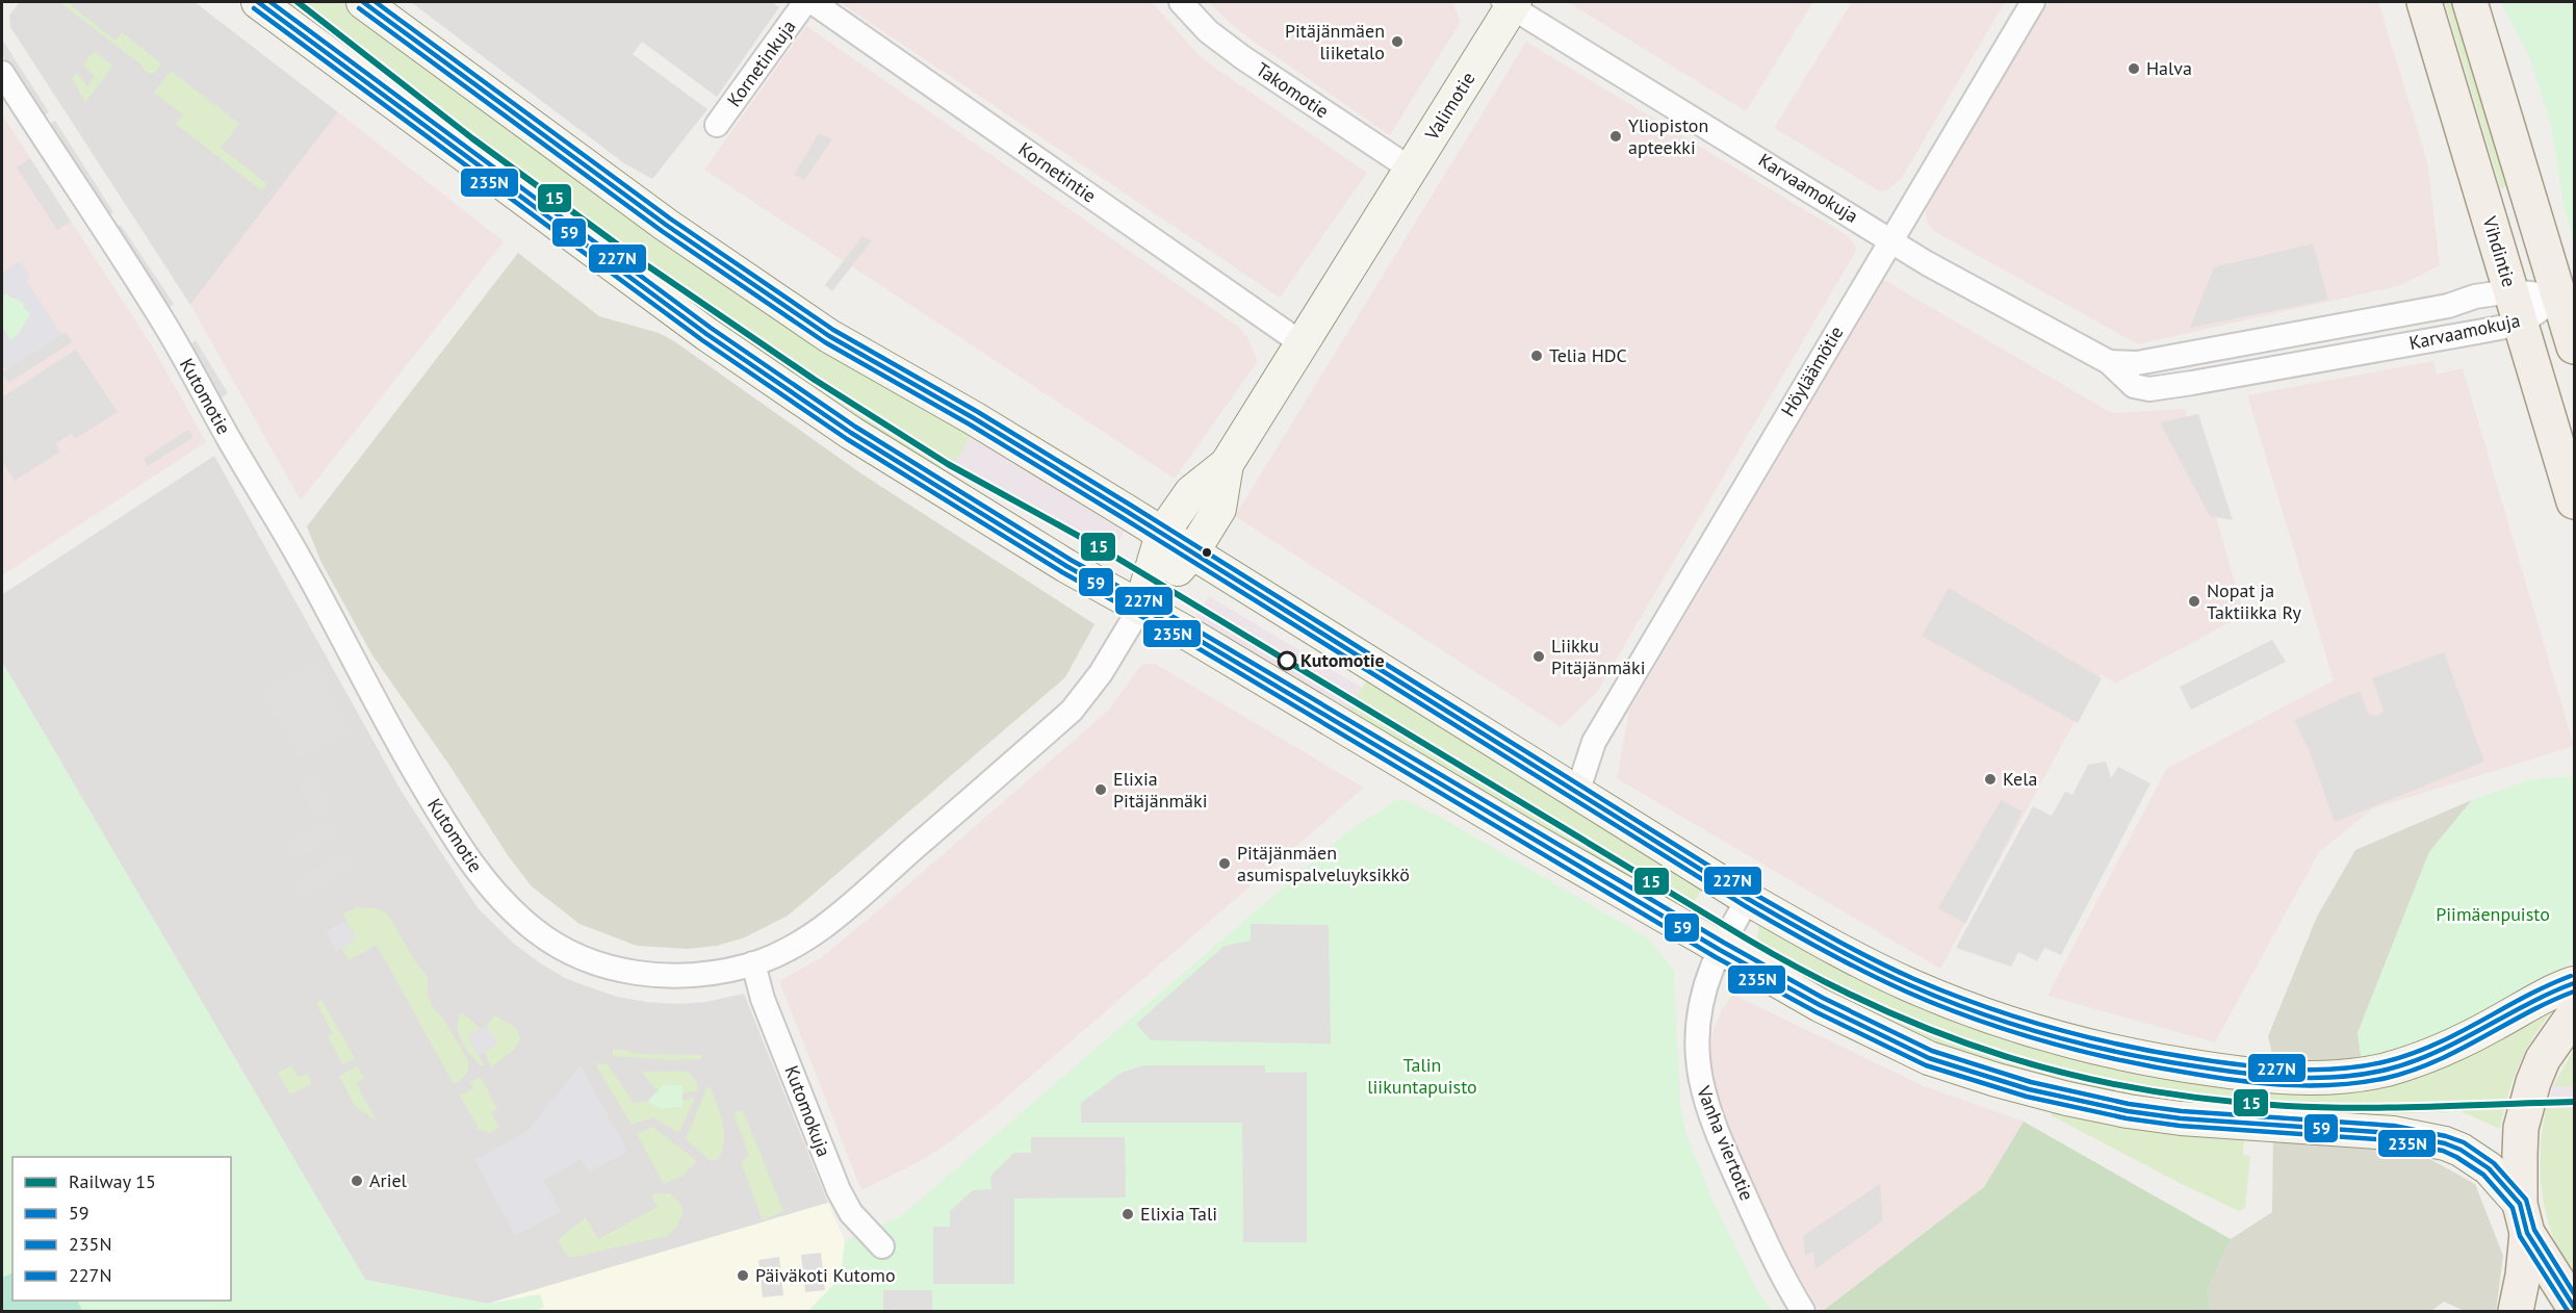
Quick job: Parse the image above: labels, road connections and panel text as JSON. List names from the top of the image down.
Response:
{
  "streets": {
    "main road": ["Valimotie", "Vihdintie"],
    "street": [
      "Kornetinkuja",
      "Takomotie",
      "Kornetintie",
      "Karvaamokuja",
      "Höyläämötie",
      "Kutomotie",
      "Kutomokuja",
      "Vanha viertotie"
    ]
  },
  "crossings": [
    ["Takomotie", "Valimotie"],
    ["Valimotie", "Kornetintie"],
    ["Valimotie", "Karvaamokuja"],
    ["Valimotie", "Kutomotie"],
    ["Karvaamokuja", "Vihdintie"],
    ["Karvaamokuja", "Höyläämötie"],
    ["Kutomotie", "Kutomokuja"]
  ],
  "parks": ["Piimäenpuisto", "Talin liikuntapuisto"],
  "places": [
    "Pitäjänmäen liiketalo",
    "Halva",
    "Yliopiston apteekki",
    "Telia HDC",
    "Nopat ja Taktiikka Ry",
    "Liikku Pitäjänmäki",
    "Kutomotie",
    "Kela",
    "Elixia Pitäjänmäki",
    "Pitäjänmäen asumispalveluyksikkö",
    "Ariel",
    "Elixia Tali",
    "Päiväkoti Kutomo"
  ],
  "lines": [
    "rail line 15",
    "transit line 59",
    "transit line 227N",
    "transit line 235N"
  ],
  "legend": [
    "Railway 15",
    "59",
    "235N",
    "227N"
  ]
}
